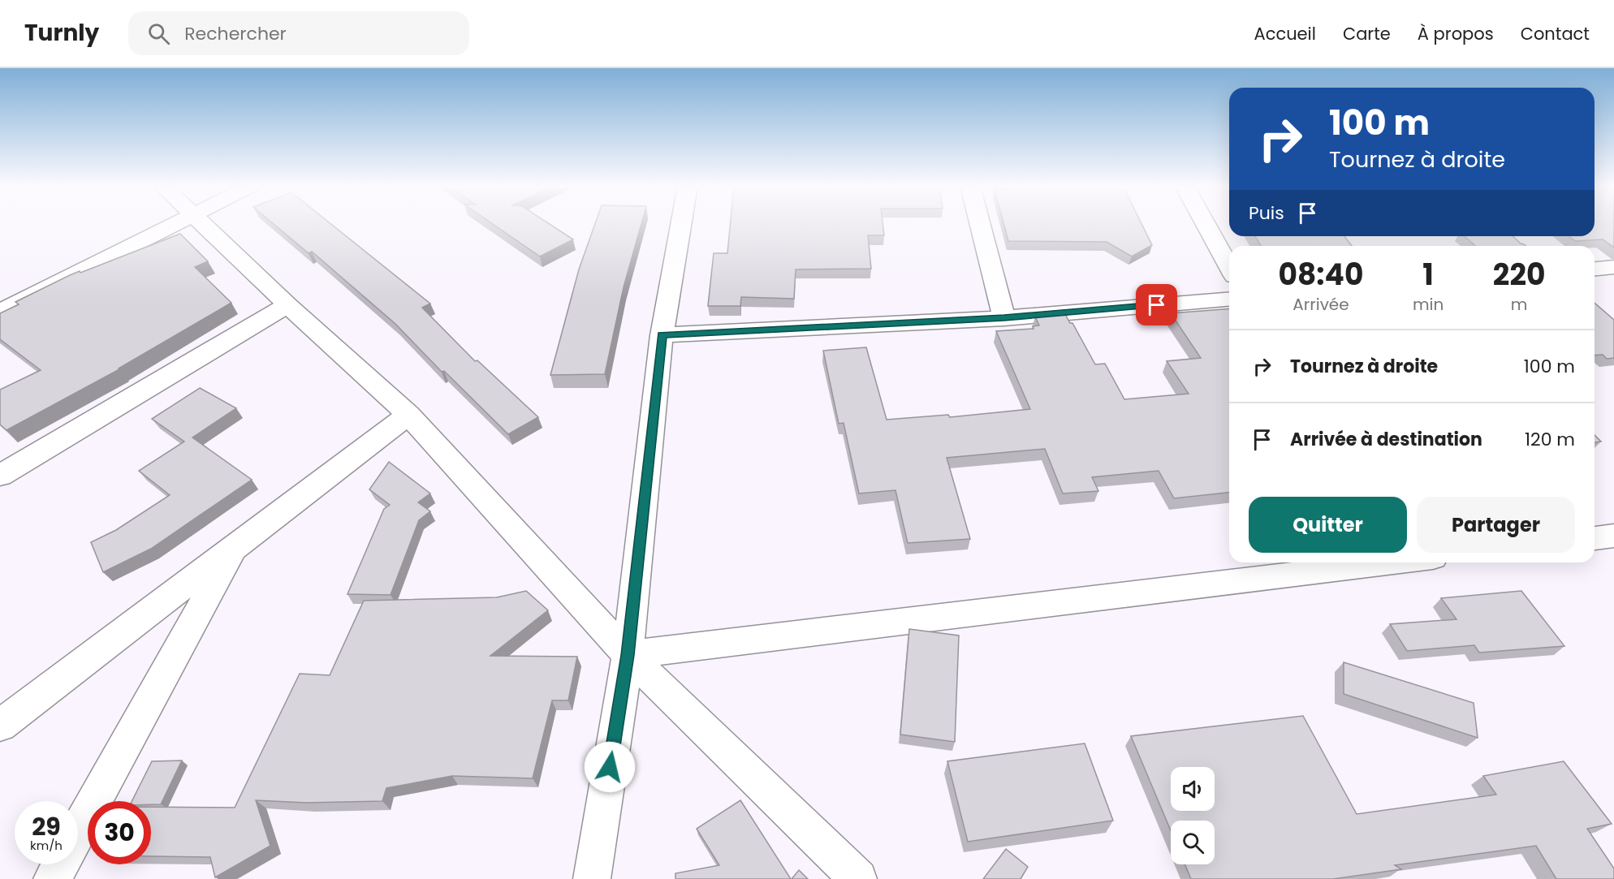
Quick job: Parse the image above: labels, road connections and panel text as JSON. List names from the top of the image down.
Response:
{
  "page": {
    "header": "Turnly",
    "search": "Rechercher",
    "nav": [
      "Accueil",
      "Carte",
      "À propos",
      "Contact"
    ],
    "turn": ["100 m", "Tournez à droite"],
    "then": "Puis",
    "eta": [
      "08:40",
      "Arrivée",
      "1",
      "min",
      "220",
      "m"
    ],
    "list": [
      {
        "name": "Tournez à droite",
        "value": "100 m"
      },
      {
        "name": "Arrivée à destination",
        "value": "120 m"
      }
    ],
    "buttons": ["Quitter", "Partager"],
    "speed": "29 km/h",
    "limit": "30"
  }
}
